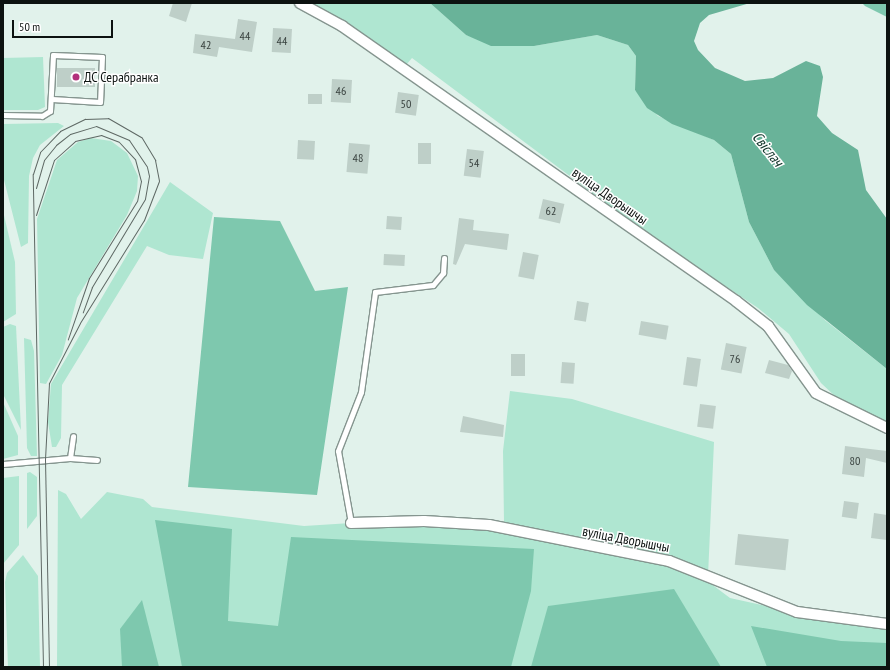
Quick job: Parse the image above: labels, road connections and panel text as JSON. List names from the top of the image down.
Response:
{
  "streets": {
    "street": ["вуліца Дворышчы"]
  },
  "water": ["Свіслач"],
  "places": ["ДС Серабранка"],
  "house_numbers": [
    "44",
    "44",
    "42",
    "46",
    "50",
    "48",
    "54",
    "62",
    "76",
    "80"
  ],
  "scale_bar": "50 m"
}
